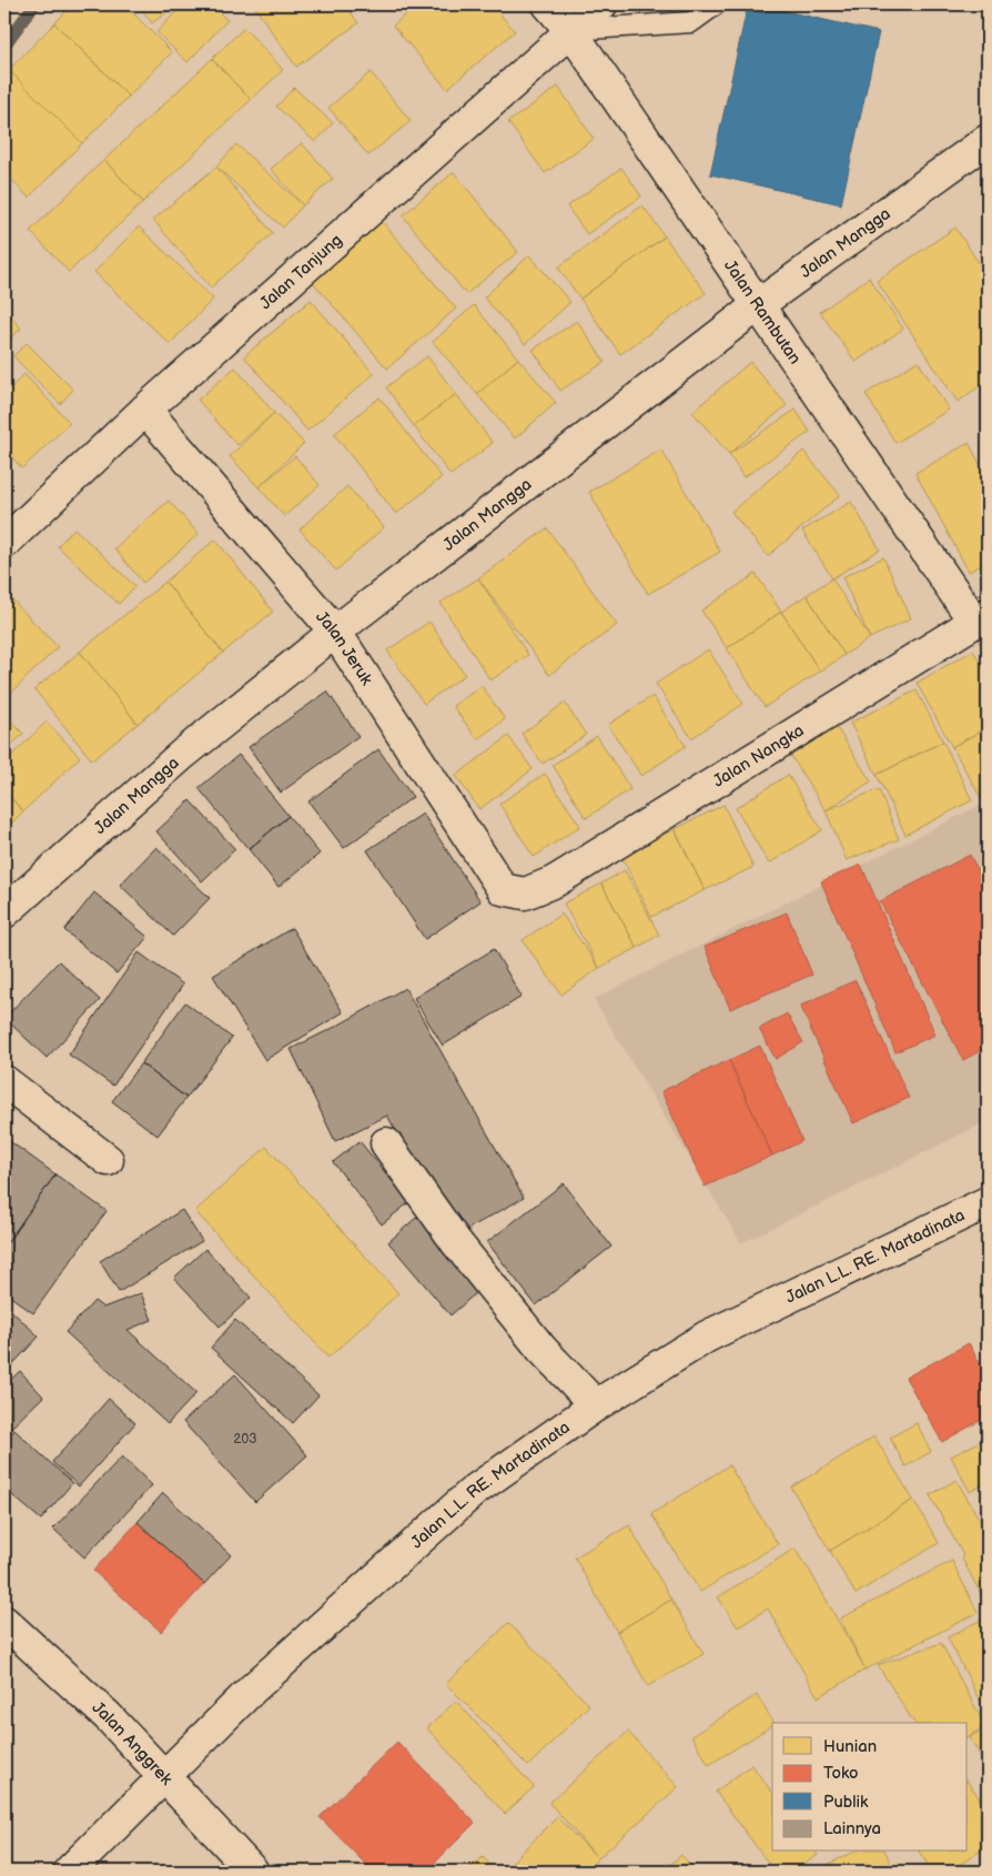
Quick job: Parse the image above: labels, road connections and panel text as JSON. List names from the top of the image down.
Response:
{
  "streets": {
    "street": [
      "Jalan Mangga",
      "Jalan Tanjung",
      "Jalan Rambutan",
      "Jalan Jeruk",
      "Jalan Nangka",
      "Jalan L.L. RE. Martadinata",
      "Jalan Anggrek"
    ]
  },
  "crossings": [
    ["Jalan Mangga", "Jalan Rambutan"],
    ["Jalan Mangga", "Jalan Jeruk"],
    ["Jalan Tanjung", "Jalan Rambutan"],
    ["Jalan Tanjung", "Jalan Jeruk"],
    ["Jalan Rambutan", "Jalan Nangka"],
    ["Jalan Jeruk", "Jalan Nangka"],
    ["Jalan L.L. RE. Martadinata", "Jalan Anggrek"]
  ],
  "house_numbers": ["203"],
  "legend": [
    "Hunian",
    "Toko",
    "Publik",
    "Lainnya"
  ]
}
